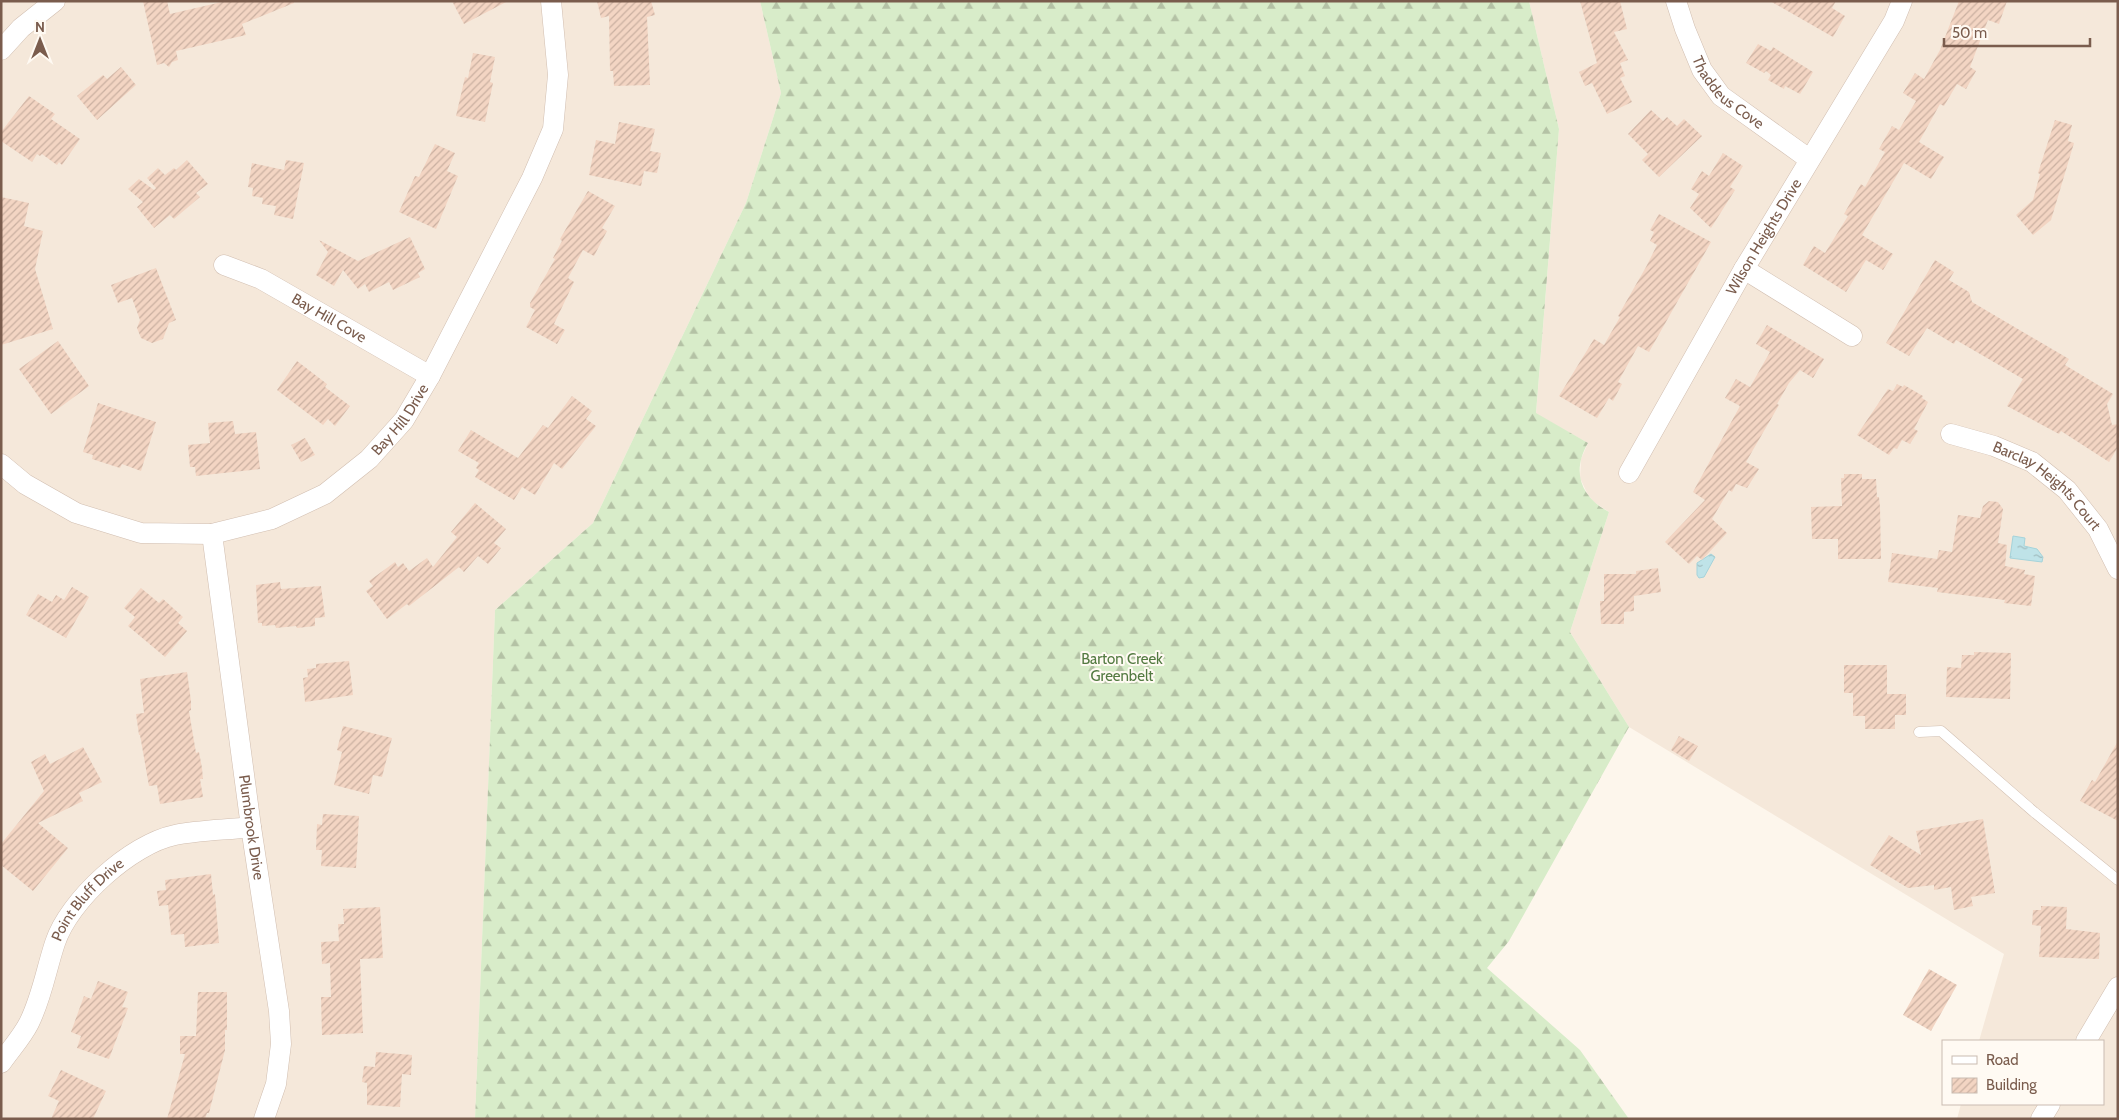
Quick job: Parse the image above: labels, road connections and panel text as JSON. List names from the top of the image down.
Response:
{
  "streets": {
    "street": [
      "Thaddeus Cove",
      "Wilson Heights Drive",
      "Bay Hill Cove",
      "Bay Hill Drive",
      "Barclay Heights Court",
      "Plumbrook Drive",
      "Point Bluff Drive"
    ]
  },
  "crossings": [
    ["Thaddeus Cove", "Wilson Heights Drive"],
    ["Bay Hill Cove", "Bay Hill Drive"],
    ["Bay Hill Drive", "Plumbrook Drive"],
    ["Plumbrook Drive", "Point Bluff Drive"]
  ],
  "parks": ["Barton Creek Greenbelt"],
  "legend": ["Road", "Building"],
  "scale_bar": "50 m",
  "north": "top"
}
